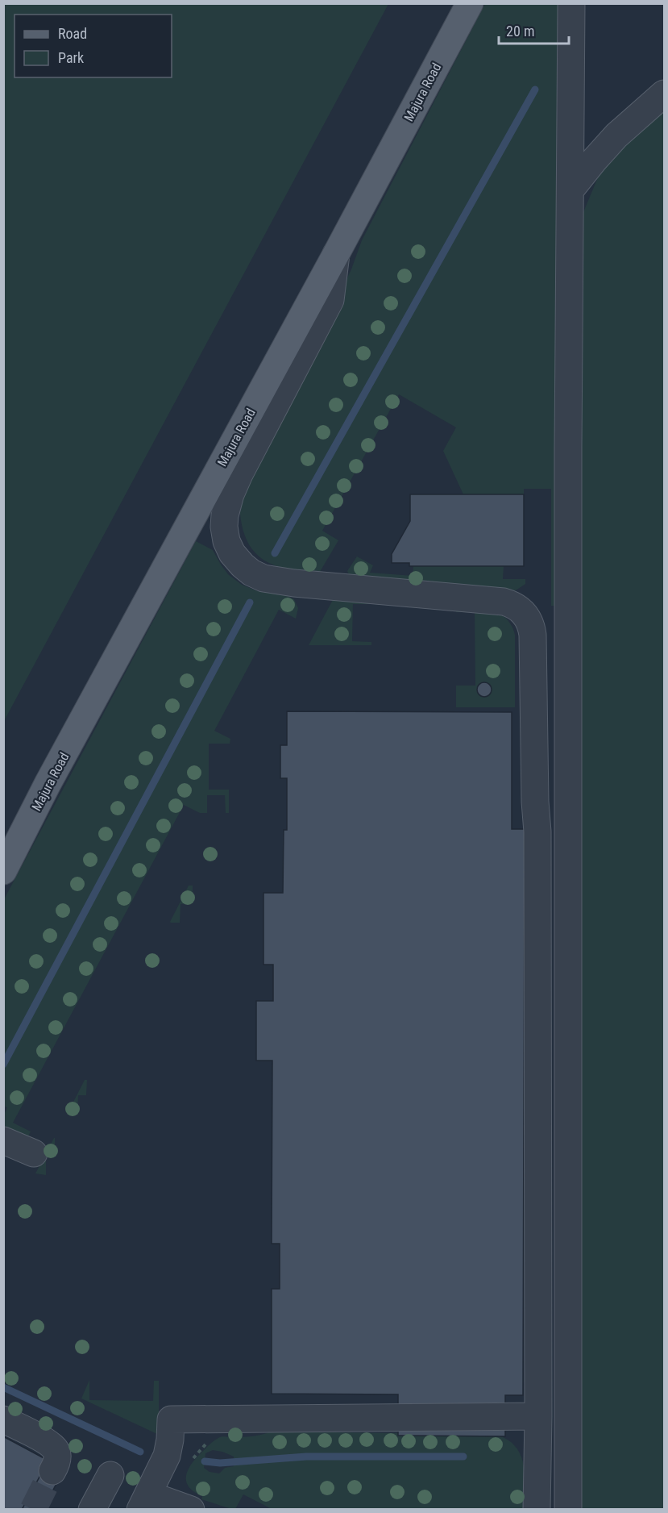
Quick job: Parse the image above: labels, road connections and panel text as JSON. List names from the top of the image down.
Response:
{
  "streets": {
    "main road": ["Majura Road"]
  },
  "legend": ["Road", "Park"],
  "scale_bar": "20 m"
}
